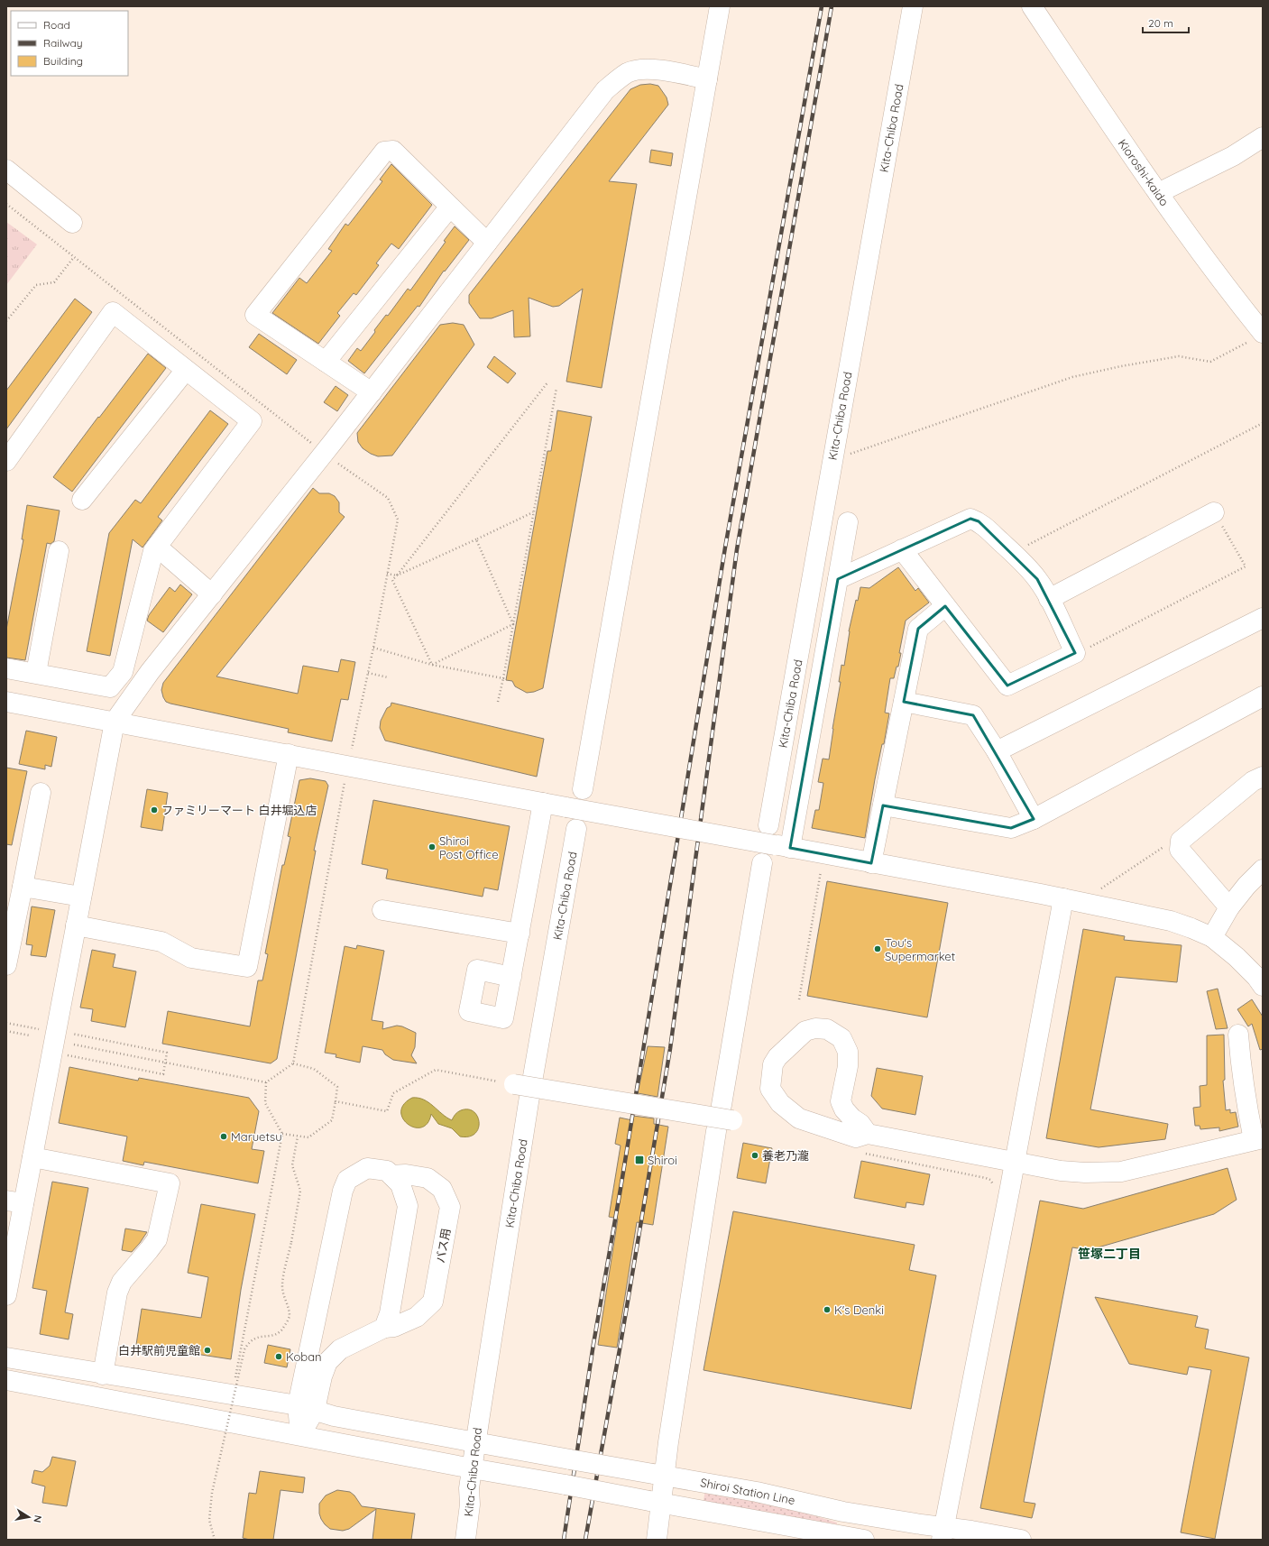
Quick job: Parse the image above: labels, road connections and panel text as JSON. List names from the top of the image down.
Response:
{
  "streets": {
    "main road": [
      "Kita-Chiba Road",
      "Kioroshi-kaido",
      "バス用",
      "Shiroi Station Line"
    ]
  },
  "crossings": [
    ["Kita-Chiba Road", "Shiroi Station Line"],
    ["バス用", "Shiroi Station Line"]
  ],
  "districts": ["笹塚二丁目"],
  "places": {
    "other": [
      "ファミリーマート 白井堀込店",
      "Shiroi Post Office",
      "Tou's Supermarket",
      "Maruetsu",
      "養老乃瀧",
      "K's Denki",
      "白井駅前児童館",
      "Koban"
    ],
    "transit": ["Shiroi"]
  },
  "legend": ["Road", "Railway", "Building"],
  "scale_bar": "20 m",
  "north": "right"
}
